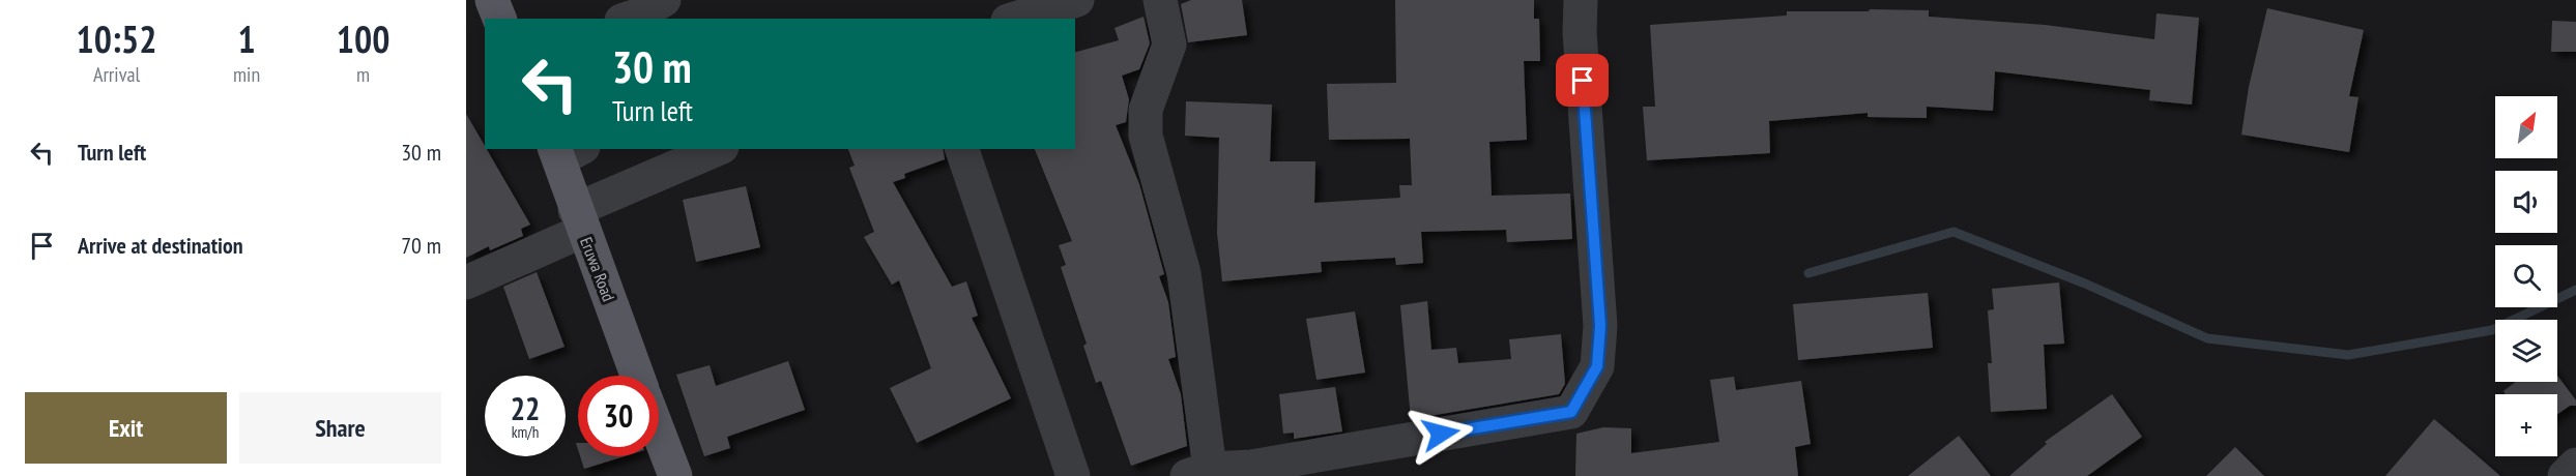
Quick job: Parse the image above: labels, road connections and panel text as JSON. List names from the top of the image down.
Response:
{
  "streets": {
    "main road": ["Eruwa Road"]
  },
  "north": "top right",
  "page": {
    "eta": [
      "10:52",
      "Arrival",
      "1",
      "min",
      "100",
      "m"
    ],
    "turn": ["30 m", "Turn left"],
    "map_buttons": "+",
    "list": [
      {
        "name": "Turn left",
        "value": "30 m"
      },
      {
        "name": "Arrive at destination",
        "value": "70 m"
      }
    ],
    "speed": "22 km/h",
    "limit": "30",
    "buttons": ["Exit", "Share"]
  }
}
